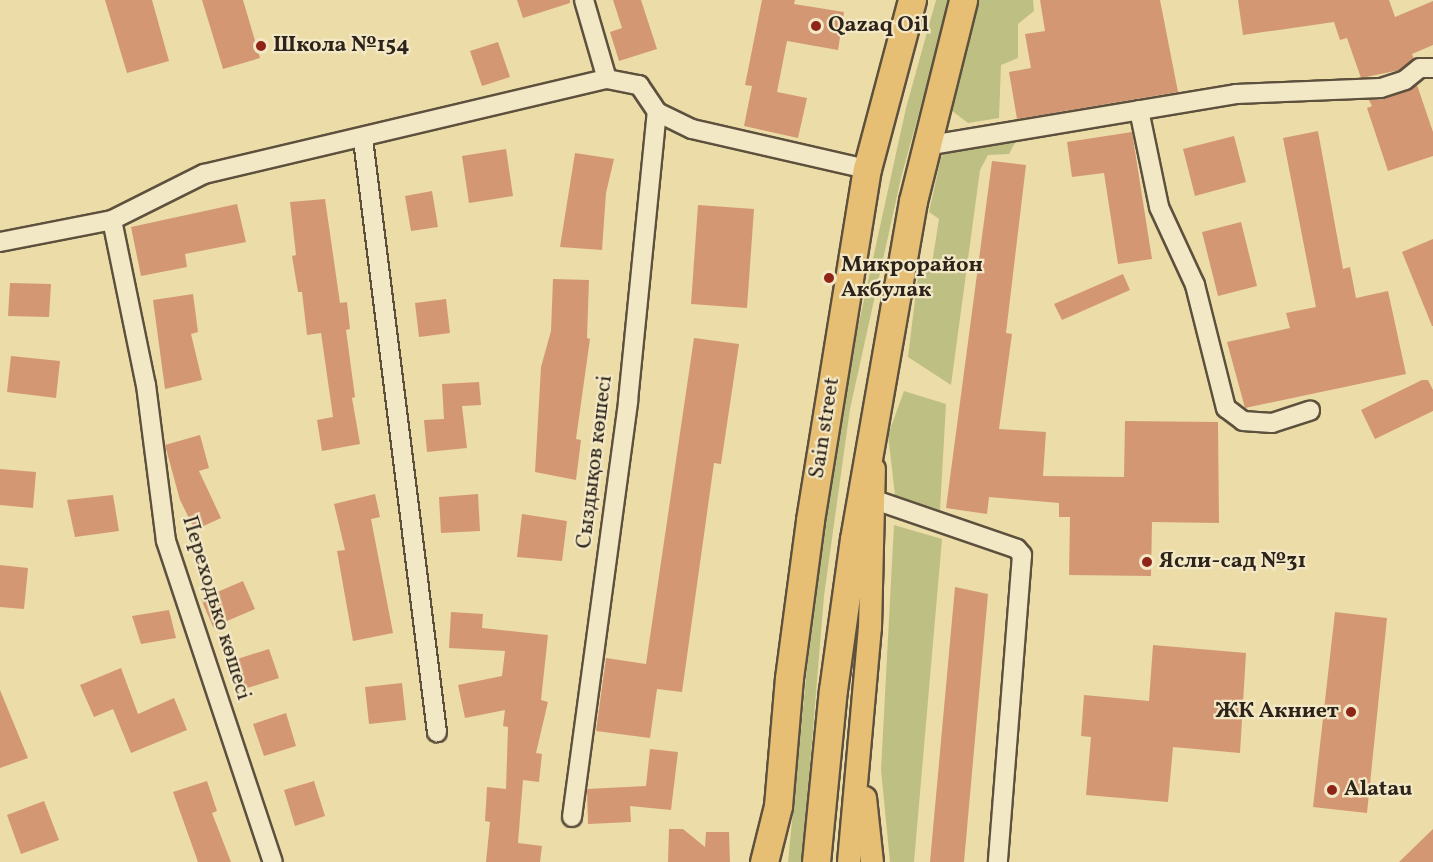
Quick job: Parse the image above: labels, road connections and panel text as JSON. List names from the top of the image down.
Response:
{
  "streets": {
    "highway": ["Sain street"],
    "street": ["Сыздықов көшесі", "Переходько көшесі"]
  },
  "places": [
    "Qazaq Oil",
    "Школа №154",
    "Микрорайон Акбулак",
    "Ясли-сад №31",
    "ЖК Акниет",
    "Alatau"
  ]
}
